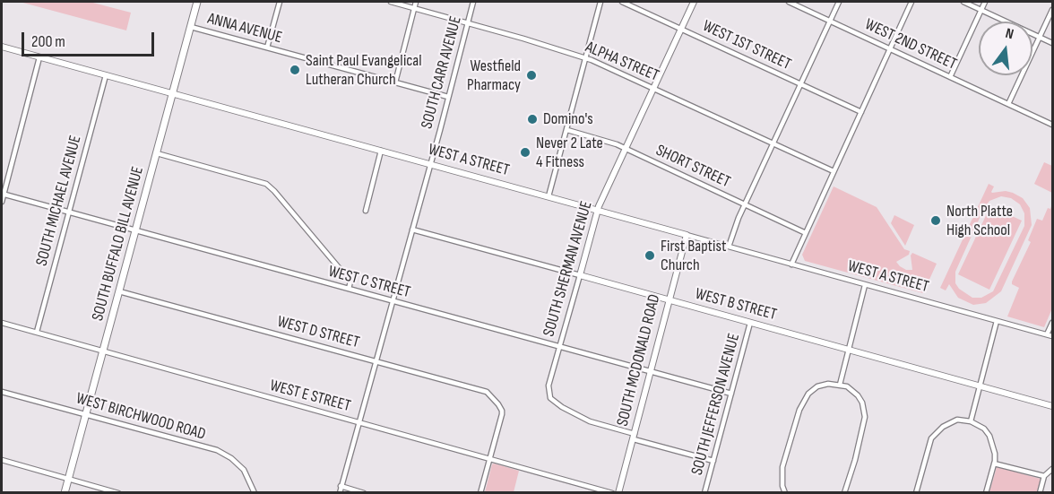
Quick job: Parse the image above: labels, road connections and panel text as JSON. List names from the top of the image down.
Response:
{
  "streets": {
    "main road": ["SOUTH BUFFALO BILL AVENUE"],
    "street": [
      "ANNA AVENUE",
      "WEST 2ND STREET",
      "WEST 1ST STREET",
      "ALPHA STREET",
      "SOUTH CARR AVENUE",
      "WEST A STREET",
      "SHORT STREET",
      "SOUTH MICHAEL AVENUE",
      "SOUTH SHERMAN AVENUE",
      "WEST C STREET",
      "WEST B STREET",
      "WEST D STREET",
      "SOUTH MCDONALD ROAD",
      "WEST E STREET",
      "SOUTH JEFFERSON AVENUE",
      "WEST BIRCHWOOD ROAD"
    ]
  },
  "crossings": [
    ["ANNA AVENUE", "SOUTH CARR AVENUE"],
    ["ANNA AVENUE", "SOUTH BUFFALO BILL AVENUE"],
    ["WEST 1ST STREET", "SOUTH SHERMAN AVENUE"],
    ["ALPHA STREET", "SOUTH CARR AVENUE"],
    ["ALPHA STREET", "SOUTH SHERMAN AVENUE"],
    ["SOUTH CARR AVENUE", "WEST A STREET"],
    ["SOUTH CARR AVENUE", "WEST C STREET"],
    ["SOUTH CARR AVENUE", "WEST B STREET"],
    ["SOUTH CARR AVENUE", "WEST D STREET"],
    ["SOUTH CARR AVENUE", "WEST E STREET"],
    ["WEST A STREET", "SOUTH MICHAEL AVENUE"],
    ["WEST A STREET", "SOUTH BUFFALO BILL AVENUE"],
    ["WEST A STREET", "SOUTH SHERMAN AVENUE"],
    ["WEST A STREET", "SOUTH MCDONALD ROAD"],
    ["SHORT STREET", "SOUTH SHERMAN AVENUE"],
    ["SOUTH MICHAEL AVENUE", "WEST C STREET"],
    ["SOUTH MICHAEL AVENUE", "WEST E STREET"],
    ["SOUTH BUFFALO BILL AVENUE", "WEST C STREET"],
    ["SOUTH BUFFALO BILL AVENUE", "WEST D STREET"],
    ["SOUTH BUFFALO BILL AVENUE", "WEST E STREET"],
    ["SOUTH BUFFALO BILL AVENUE", "WEST BIRCHWOOD ROAD"],
    ["SOUTH SHERMAN AVENUE", "WEST C STREET"],
    ["SOUTH SHERMAN AVENUE", "WEST B STREET"],
    ["SOUTH SHERMAN AVENUE", "SOUTH MCDONALD ROAD"],
    ["WEST C STREET", "SOUTH MCDONALD ROAD"],
    ["WEST C STREET", "SOUTH JEFFERSON AVENUE"],
    ["WEST B STREET", "SOUTH MCDONALD ROAD"],
    ["WEST B STREET", "SOUTH JEFFERSON AVENUE"],
    ["WEST D STREET", "WEST E STREET"]
  ],
  "places": [
    "Saint Paul Evangelical Lutheran Church",
    "Westfield Pharmacy",
    "Domino's",
    "Never 2 Late 4 Fitness",
    "North Platte High School",
    "First Baptist Church"
  ],
  "scale_bar": "200 m",
  "north": "top"
}
